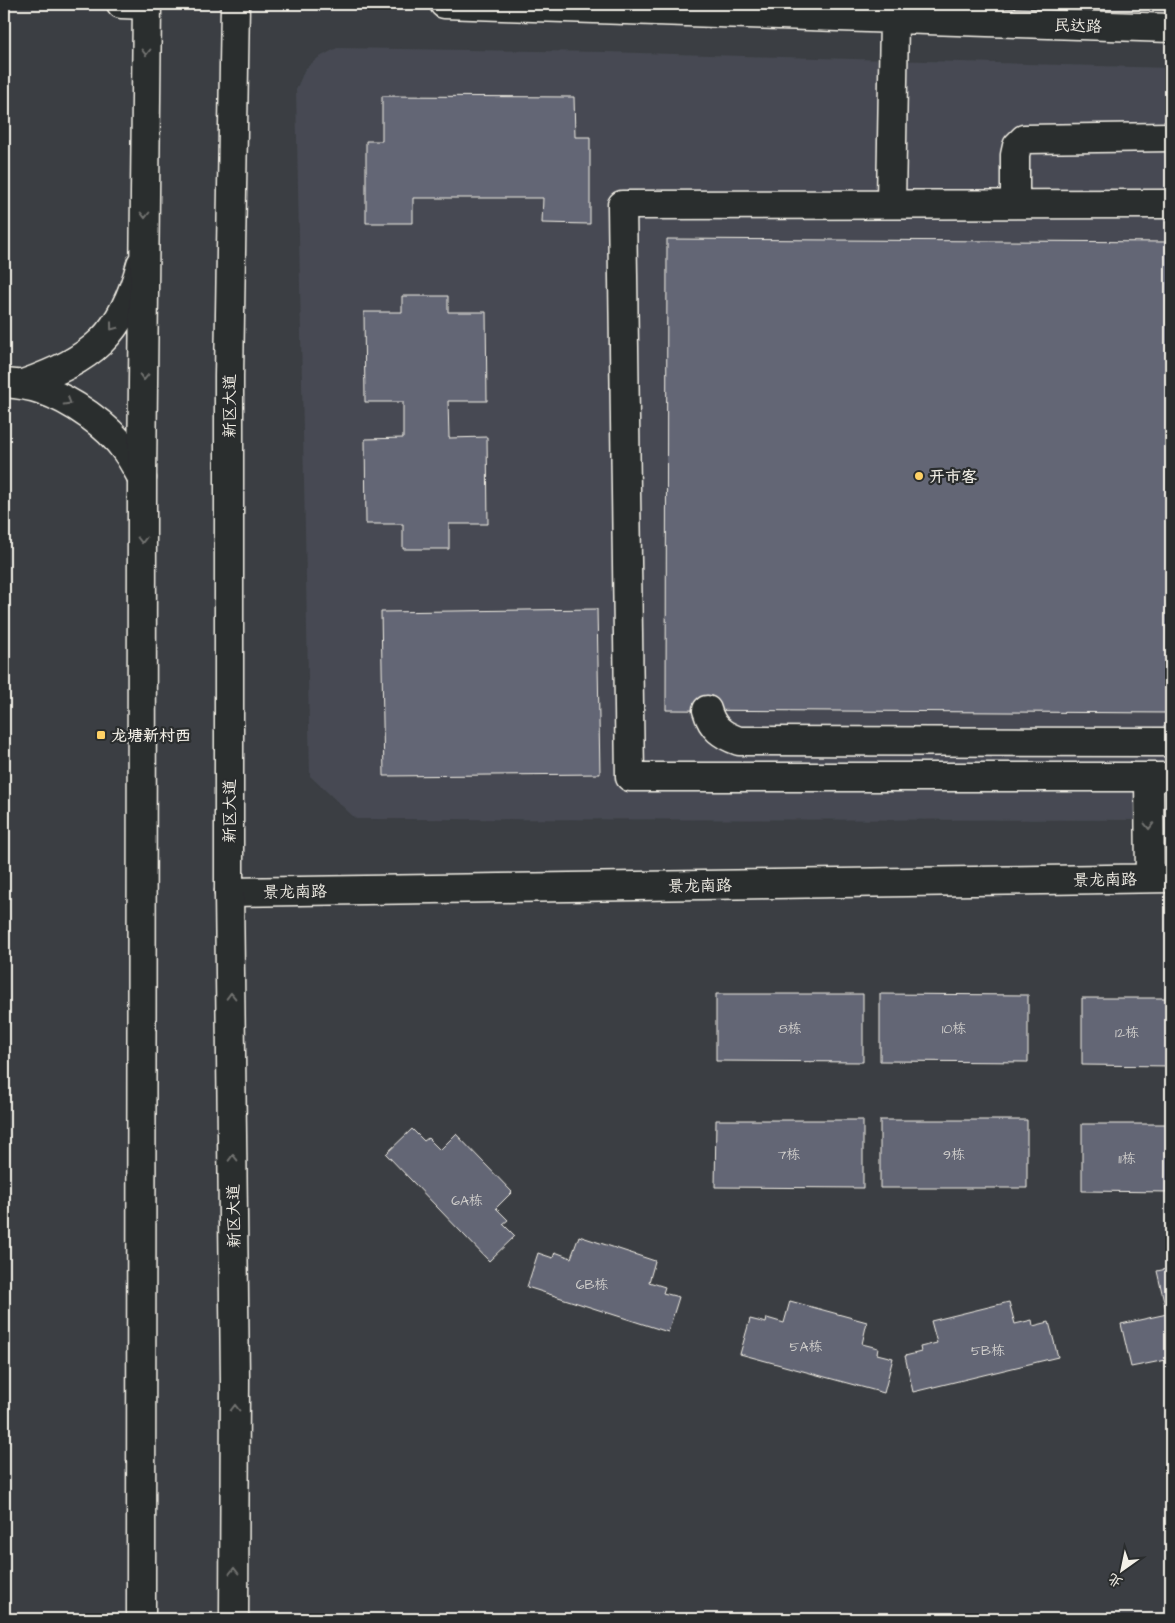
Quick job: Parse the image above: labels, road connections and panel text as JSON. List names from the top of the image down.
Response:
{
  "streets": {
    "main road": ["民达路", "新区大道", "景龙南路"]
  },
  "crossings": [
    ["新区大道", "景龙南路"]
  ],
  "places": {
    "other": ["开市客"],
    "transit": ["龙塘新村西"]
  },
  "house_numbers": [
    "8栋",
    "10栋",
    "12栋",
    "7栋",
    "9栋",
    "11栋",
    "6A栋",
    "6B栋",
    "5A栋",
    "5B栋"
  ],
  "north": "bottom left"
}
